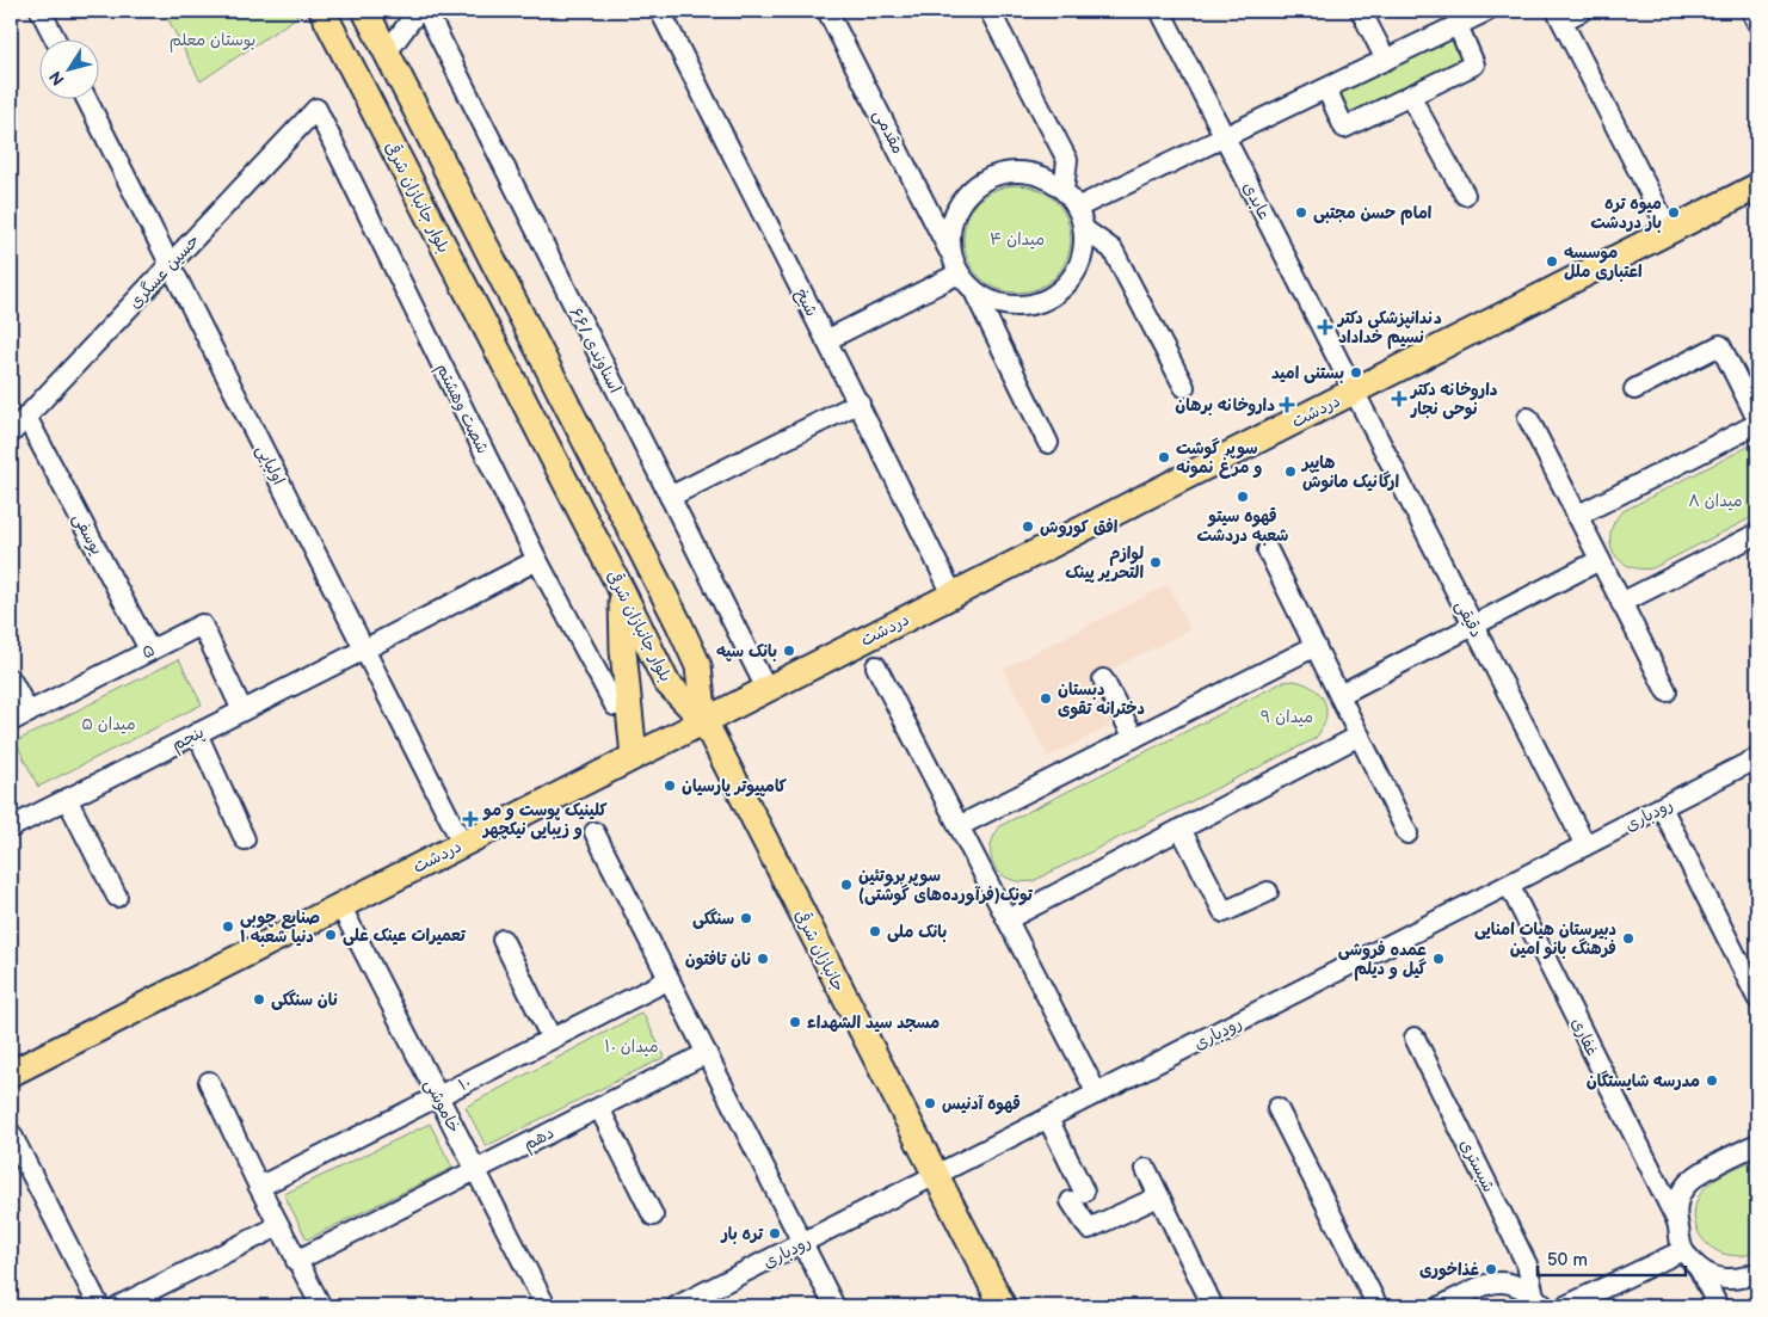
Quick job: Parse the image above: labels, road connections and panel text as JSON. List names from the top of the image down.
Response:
{
  "streets": {
    "main road": ["بلوار جانبازان شرقی", "دردشت", "جانبازان شرقی"],
    "street": [
      "مقدمی",
      "عابدی",
      "حسین عسگری",
      "شیخ",
      "اسناوندی /۶۶",
      "شصت وهشتم",
      "اولیایی",
      "یوسفی",
      "دقیقی",
      "۵",
      "پنجم",
      "رودباری",
      "غفاری",
      "۱۰",
      "خاموشی",
      "دهم",
      "شبستری"
    ]
  },
  "crossings": [
    ["بلوار جانبازان شرقی", "دردشت"],
    ["بلوار جانبازان شرقی", "جانبازان شرقی"],
    ["عابدی", "دردشت"],
    ["عابدی", "دقیقی"],
    ["حسین عسگری", "شصت وهشتم"],
    ["حسین عسگری", "اولیایی"],
    ["حسین عسگری", "یوسفی"],
    ["شیخ", "دردشت"],
    ["اسناوندی /۶۶", "دردشت"],
    ["شصت وهشتم", "پنجم"],
    ["دردشت", "اولیایی"],
    ["دردشت", "دقیقی"],
    ["دردشت", "جانبازان شرقی"],
    ["دردشت", "خاموشی"],
    ["اولیایی", "پنجم"],
    ["یوسفی", "۵"],
    ["دقیقی", "رودباری"],
    ["۵", "پنجم"],
    ["رودباری", "جانبازان شرقی"],
    ["رودباری", "غفاری"],
    ["۱۰", "خاموشی"],
    ["خاموشی", "دهم"]
  ],
  "parks": [
    "بوستان معلم",
    "میدان ۴",
    "میدان ۸",
    "میدان ۹",
    "میدان ۵",
    "میدان ۱۰"
  ],
  "places": {
    "other": [
      "امام حسن مجتبی",
      "میوه تره بار دردشت",
      "موسسه اعتباری ملل",
      "بستنی امید",
      "سوپر گوشت و مرغ نمونه",
      "هایپر ارگانیک مانوش",
      "قهوه سیتو شعبه دردشت",
      "افق کوروش",
      "لوازم التحریر پینک",
      "بانک سپه",
      "دبستان دخترانه تقوی",
      "کامپیوتر پارسیان",
      "سوپرپروتئین تونک(فرآورده‌های گوشتی)",
      "سنگکی",
      "صنایع چوبی دنیا شعبه ۱",
      "بانک ملی",
      "تعمیرات عینک علی",
      "دبیرستان هیات امنایی فرهنگ بانو امین",
      "نان تافتون",
      "عمده فروشی گیل و دیلم",
      "نان سنگکی",
      "مسجد سید الشهداء",
      "مدرسه شایستگان",
      "قهوه آدنیس",
      "تره بار",
      "غذاخوری"
    ],
    "health": [
      "دندانپزشکی دکتر نسیم خداداد",
      "داروخانه دکتر نوحی نجار",
      "داروخانه برهان",
      "کلینیک پوست و مو و زیبایی نیکچهر"
    ]
  },
  "scale_bar": "50 m",
  "north": "bottom left"
}
